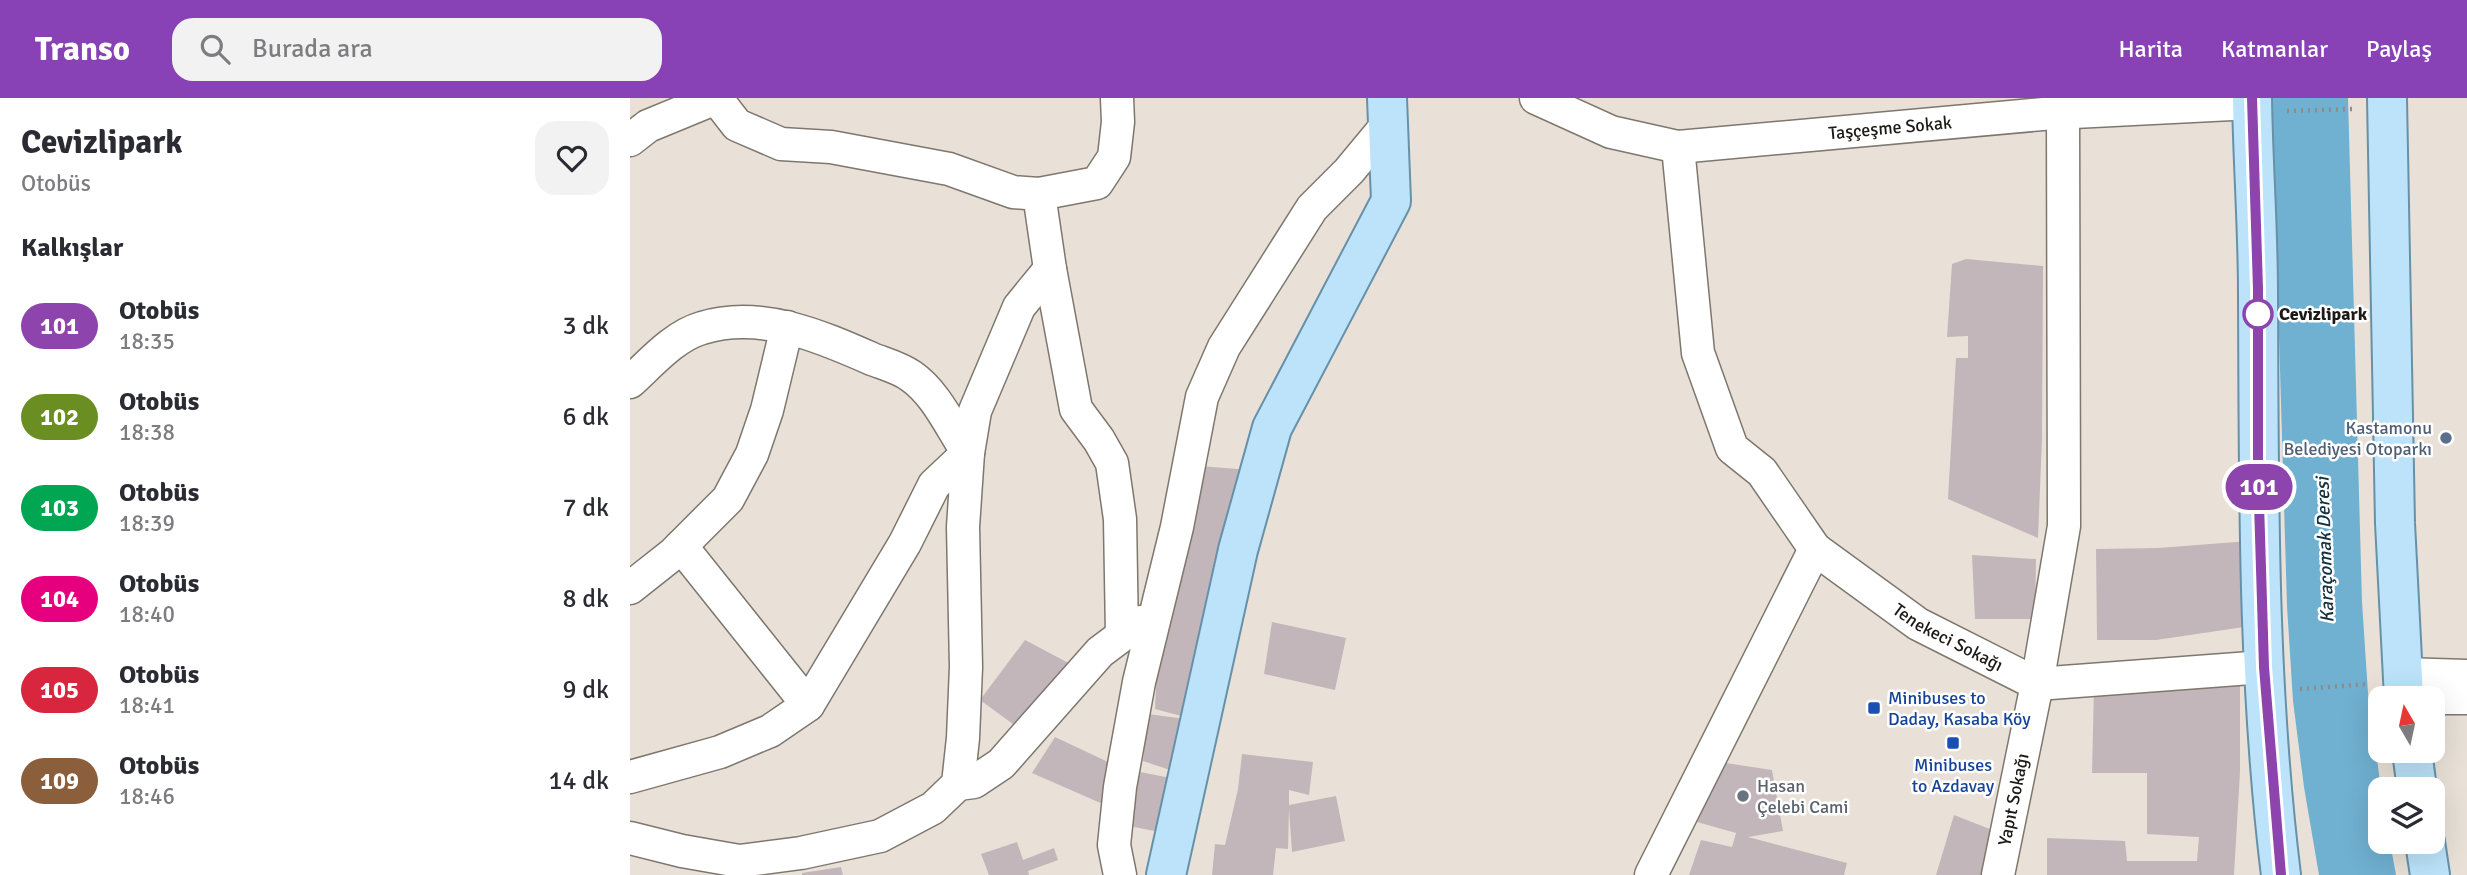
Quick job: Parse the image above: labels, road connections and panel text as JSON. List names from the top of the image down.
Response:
{
  "streets": {
    "street": ["Taşçeşme Sokak", "Tenekeci Sokağı", "Yapıt Sokağı"]
  },
  "crossings": [
    ["Taşçeşme Sokak", "Tenekeci Sokağı"],
    ["Taşçeşme Sokak", "Yapıt Sokağı"],
    ["Tenekeci Sokağı", "Yapıt Sokağı"]
  ],
  "water": ["Karaçomak Deresi"],
  "places": {
    "other": ["Cevizlipark", "Kastamonu Belediyesi Otoparkı", "Hasan Çelebi Cami"],
    "transit": ["Minibuses to Daday, Kasaba Köy", "Minibuses to Azdavay"]
  },
  "lines": ["bus line 101"],
  "north": "top",
  "page": {
    "header": "Transo",
    "search": "Burada ara",
    "nav": ["Harita", "Katmanlar", "Paylaş"],
    "heading": [
      ["Cevizlipark", "Otobüs"],
      "Kalkışlar"
    ],
    "on_map": "101",
    "list": [
      {
        "mark": "101",
        "name": "Otobüs",
        "note": "18:35",
        "value": "3 dk"
      },
      {
        "mark": "102",
        "name": "Otobüs",
        "note": "18:38",
        "value": "6 dk"
      },
      {
        "mark": "103",
        "name": "Otobüs",
        "note": "18:39",
        "value": "7 dk"
      },
      {
        "mark": "104",
        "name": "Otobüs",
        "note": "18:40",
        "value": "8 dk"
      },
      {
        "mark": "105",
        "name": "Otobüs",
        "note": "18:41",
        "value": "9 dk"
      },
      {
        "mark": "109",
        "name": "Otobüs",
        "note": "18:46",
        "value": "14 dk"
      }
    ]
  }
}
